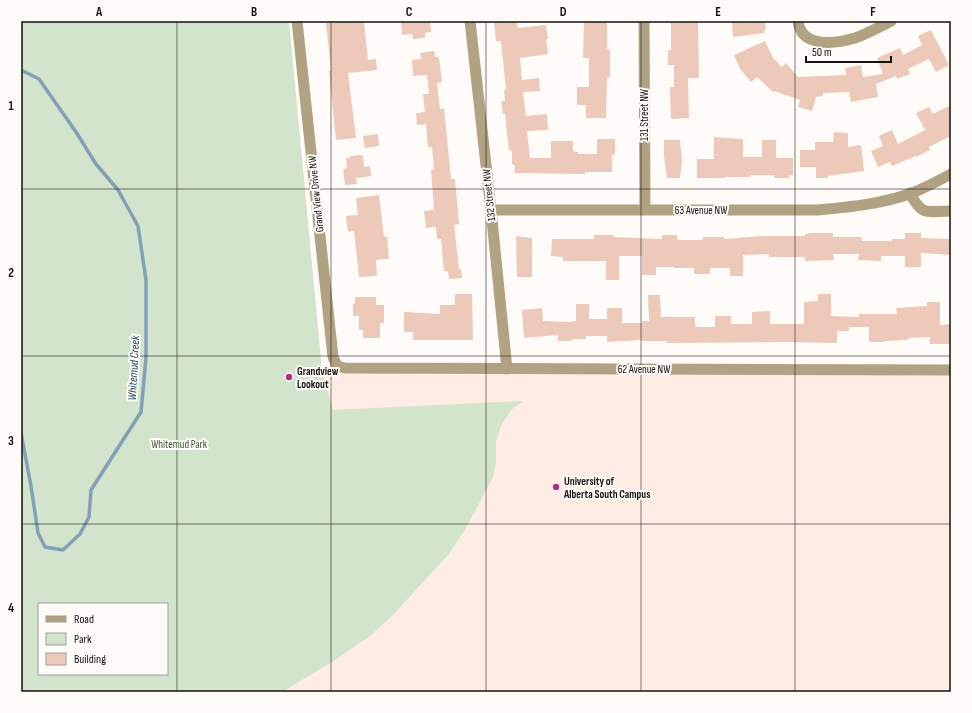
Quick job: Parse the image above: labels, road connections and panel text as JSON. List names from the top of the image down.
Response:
{
  "streets": {
    "street": [
      "131 Street NW",
      "Grand View Drive NW",
      "132 Street NW",
      "63 Avenue NW",
      "62 Avenue NW"
    ]
  },
  "crossings": [
    ["131 Street NW", "63 Avenue NW"],
    ["Grand View Drive NW", "62 Avenue NW"],
    ["132 Street NW", "63 Avenue NW"],
    ["132 Street NW", "62 Avenue NW"]
  ],
  "water": ["Whitemud Creek"],
  "parks": ["Whitemud Park"],
  "places": ["Grandview Lookout", "University of Alberta South Campus"],
  "legend": ["Road", "Park", "Building"],
  "scale_bar": "50 m",
  "grid": {
    "columns": [
      "A",
      "B",
      "C",
      "D",
      "E",
      "F"
    ],
    "rows": [
      "1",
      "2",
      "3",
      "4"
    ]
  }
}
